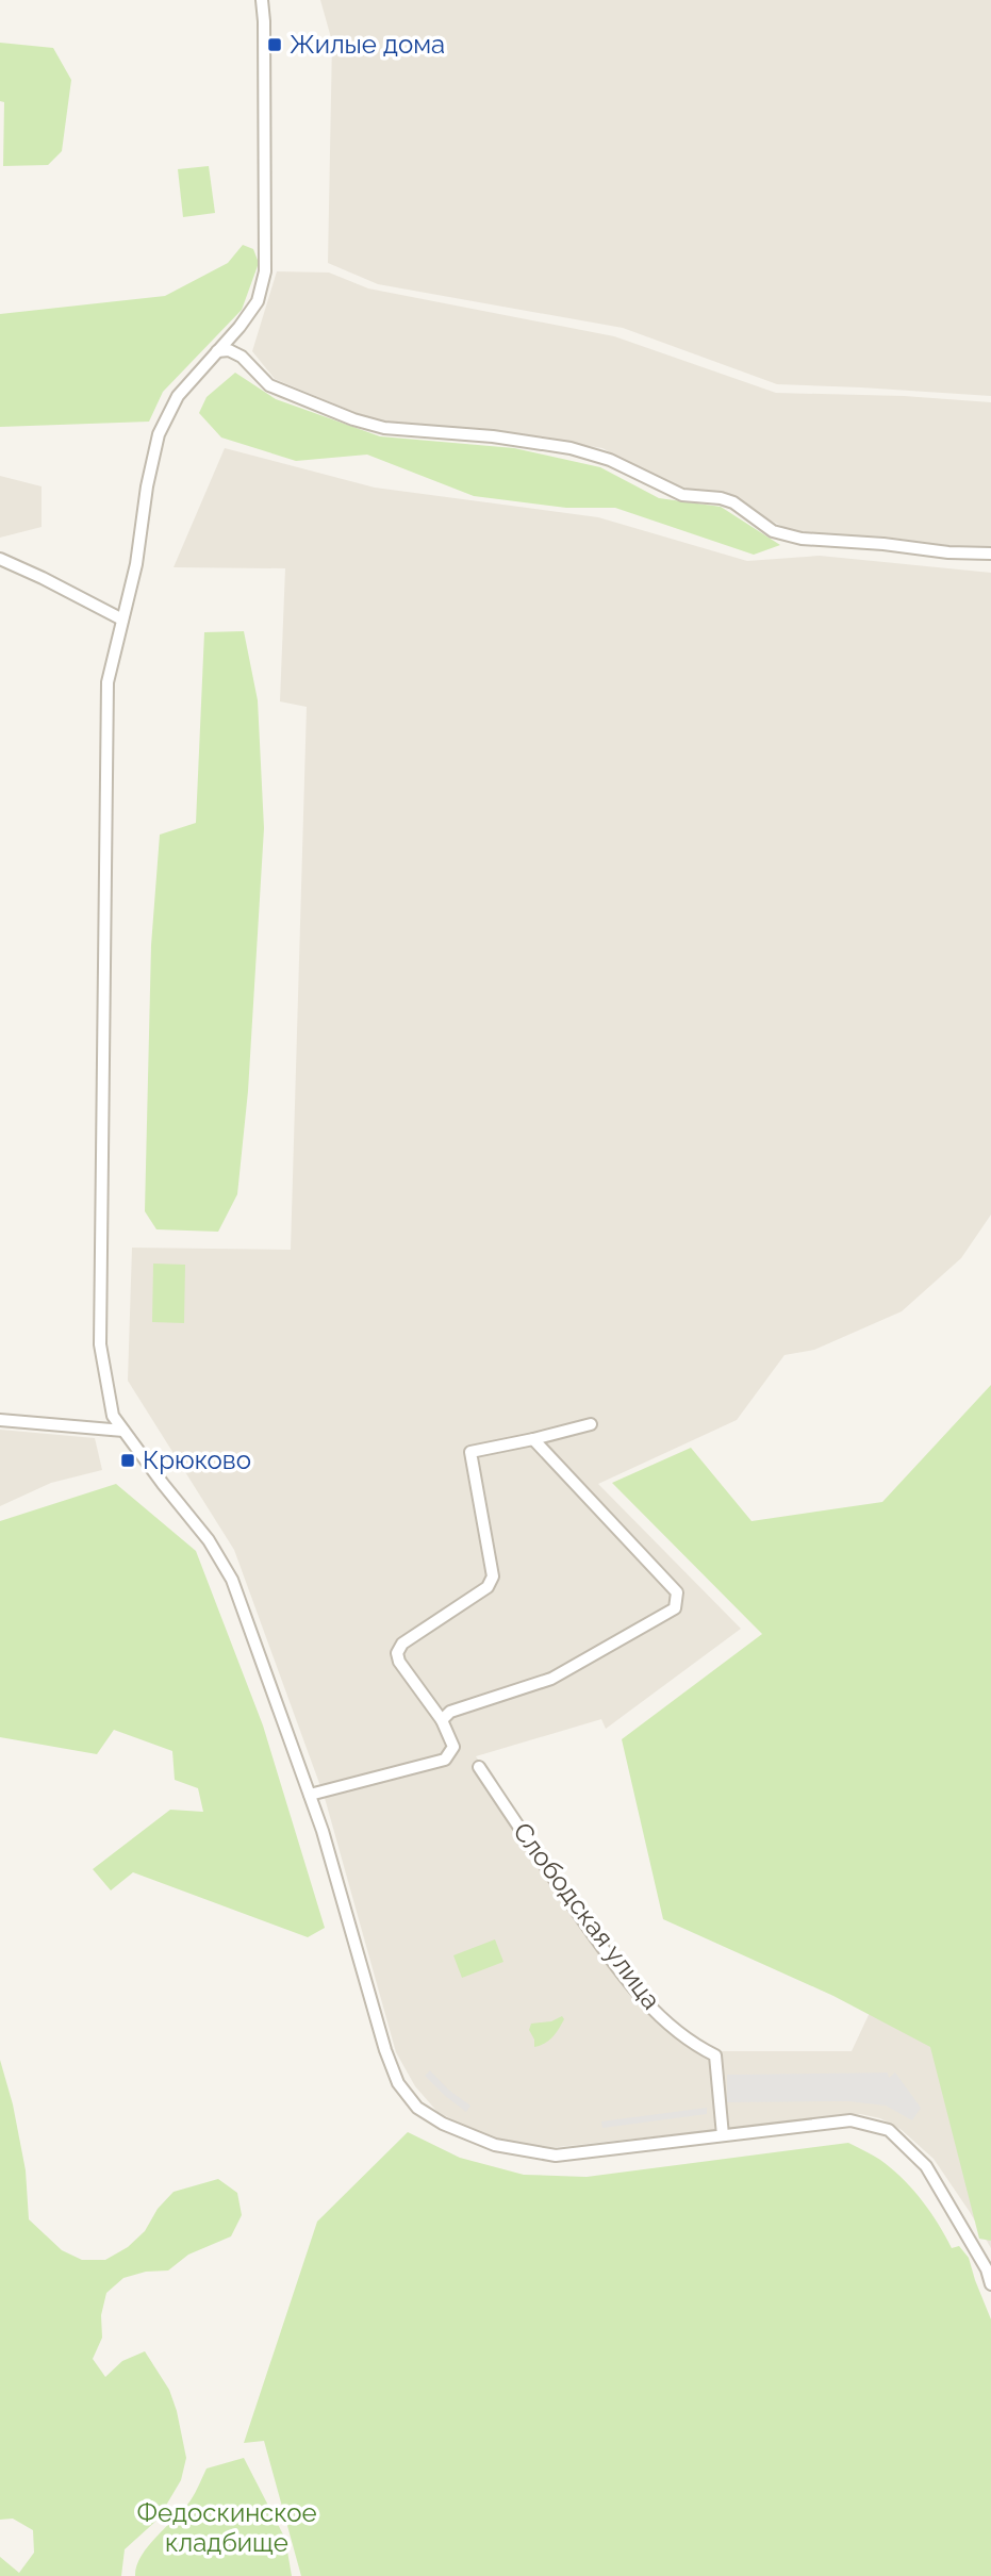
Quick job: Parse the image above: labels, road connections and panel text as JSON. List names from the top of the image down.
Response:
{
  "streets": {
    "street": ["Слободская улица"]
  },
  "parks": ["Федоскинское кладбище"],
  "places": {
    "transit": ["Жилые дома", "Крюково"]
  }
}
